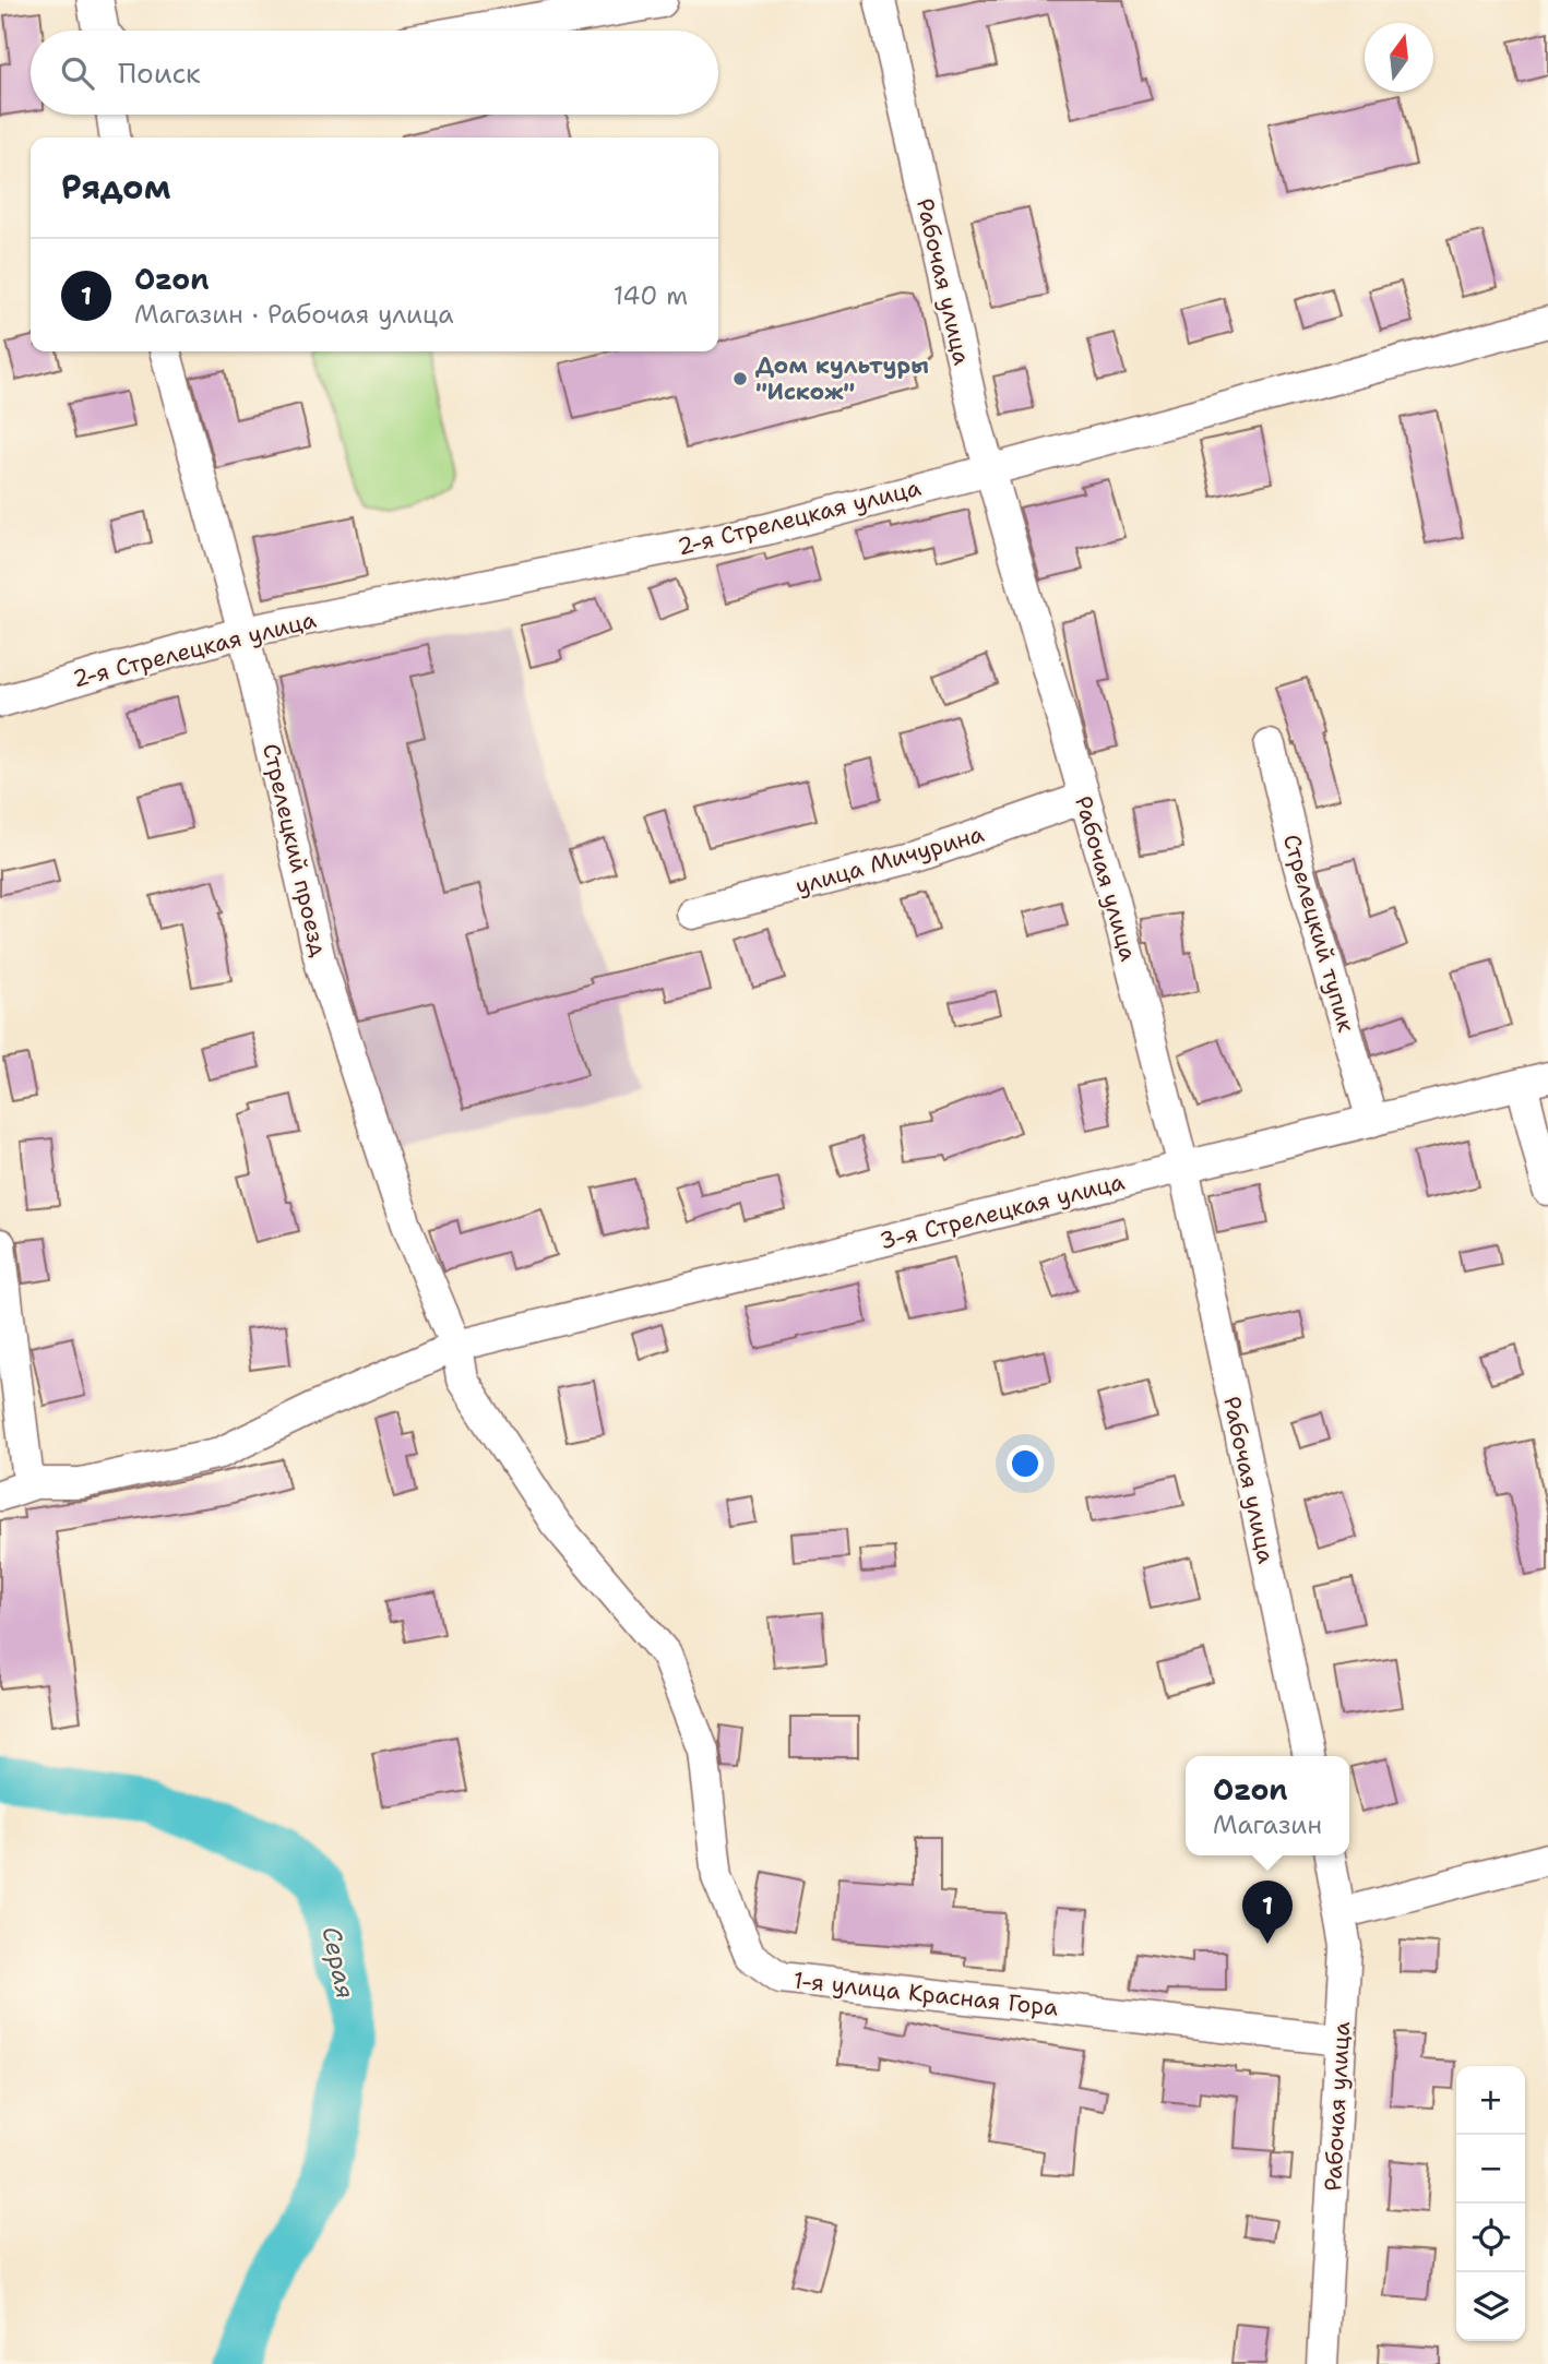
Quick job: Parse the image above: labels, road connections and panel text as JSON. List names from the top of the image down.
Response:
{
  "streets": {
    "street": [
      "Рабочая улица",
      "2-я Стрелецкая улица",
      "Стрелецкий проезд",
      "улица Мичурина",
      "Стрелецкий тупик",
      "3-я Стрелецкая улица",
      "1-я улица Красная Гора"
    ]
  },
  "crossings": [
    ["Рабочая улица", "2-я Стрелецкая улица"],
    ["Рабочая улица", "улица Мичурина"],
    ["Рабочая улица", "3-я Стрелецкая улица"],
    ["Рабочая улица", "1-я улица Красная Гора"],
    ["2-я Стрелецкая улица", "Стрелецкий проезд"],
    ["Стрелецкий проезд", "3-я Стрелецкая улица"],
    ["Стрелецкий проезд", "1-я улица Красная Гора"],
    ["Стрелецкий тупик", "3-я Стрелецкая улица"],
    ["3-я Стрелецкая улица", "1-я улица Красная Гора"]
  ],
  "water": ["Серая"],
  "places": ["Дом культуры \"Искож\""],
  "north": "top",
  "page": {
    "search": "Поиск",
    "heading": "Рядом",
    "list": [
      {
        "mark": "1",
        "name": "Ozon",
        "note": "Магазин · Рабочая улица",
        "value": "140 m"
      }
    ],
    "popup": ["Ozon", "Магазин"],
    "pins": "1",
    "map_buttons": ["+", "−"]
  }
}
